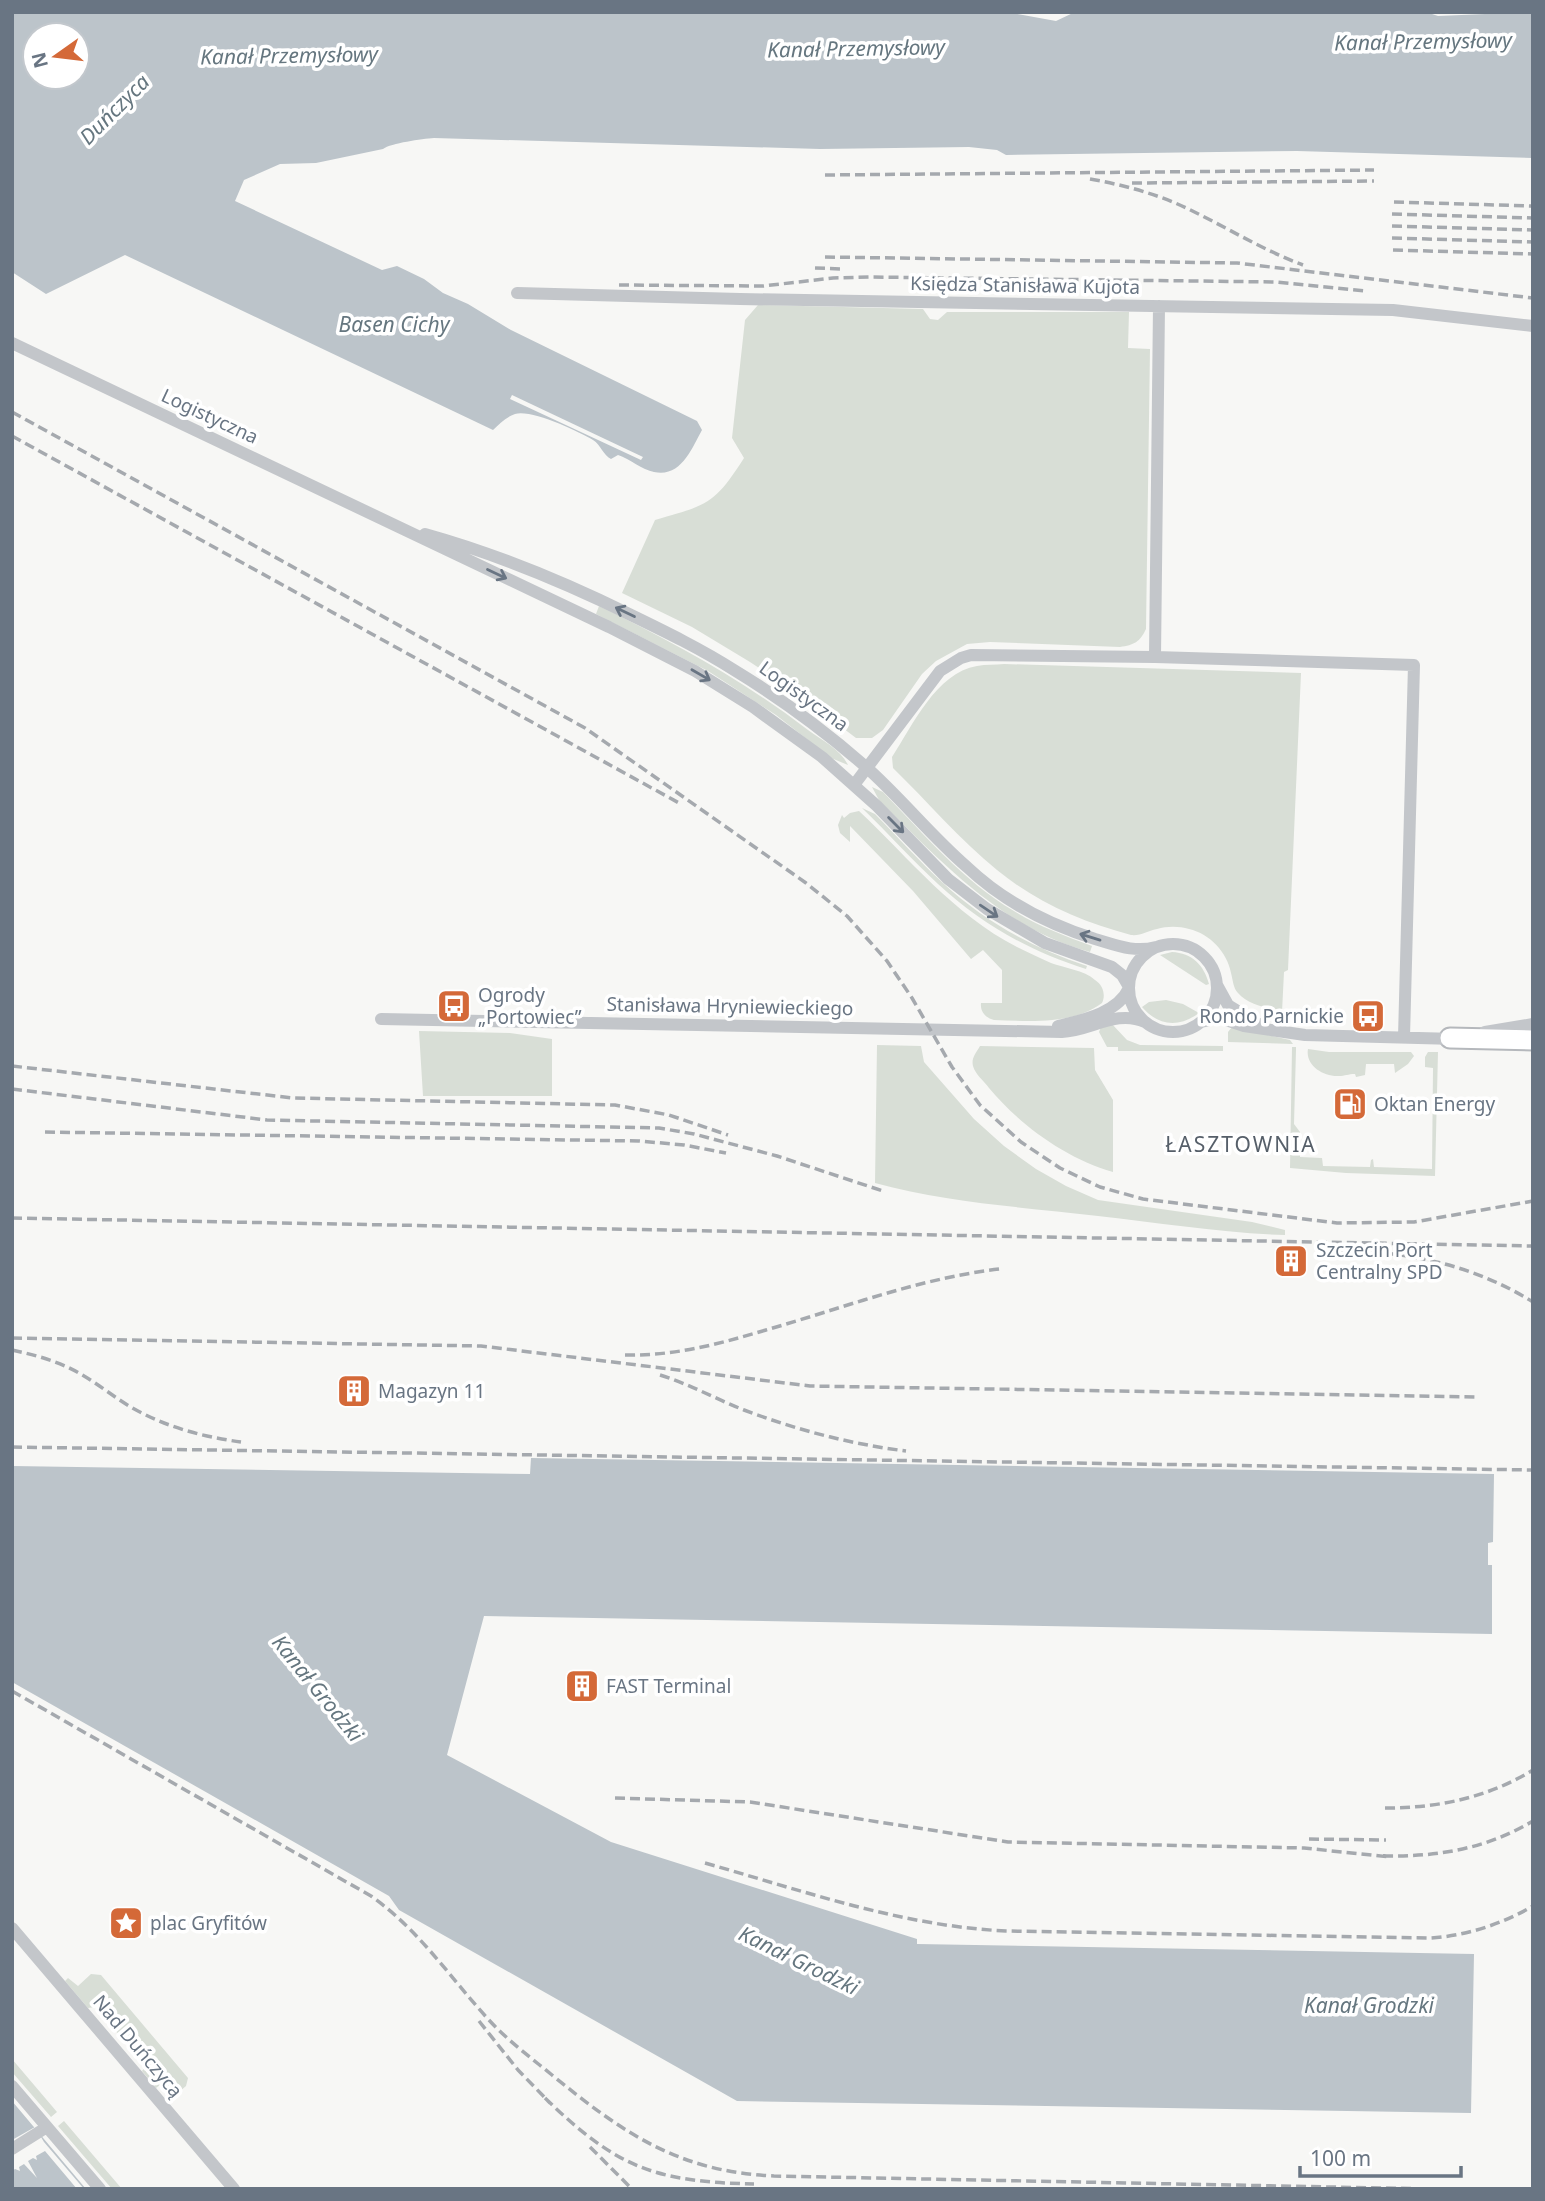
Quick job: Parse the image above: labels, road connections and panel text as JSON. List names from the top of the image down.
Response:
{
  "streets": {
    "street": [
      "Księdza Stanisława Kujota",
      "Logistyczna",
      "Stanisława Hryniewieckiego",
      "Nad Duńczycą"
    ]
  },
  "crossings": [
    ["Logistyczna", "Stanisława Hryniewieckiego"]
  ],
  "districts": ["ŁASZTOWNIA"],
  "water": [
    "Kanał Przemysłowy",
    "Duńczyca",
    "Basen Cichy",
    "Kanał Grodzki"
  ],
  "places": {
    "bus stop": ["Ogrody „Portowiec”", "Rondo Parnickie"],
    "fuel station": ["Oktan Energy"],
    "building": ["Szczecin Port Centralny SPD", "Magazyn 11", "FAST Terminal"],
    "place": ["plac Gryfitów"]
  },
  "scale_bar": "100 m",
  "north": "left"
}
